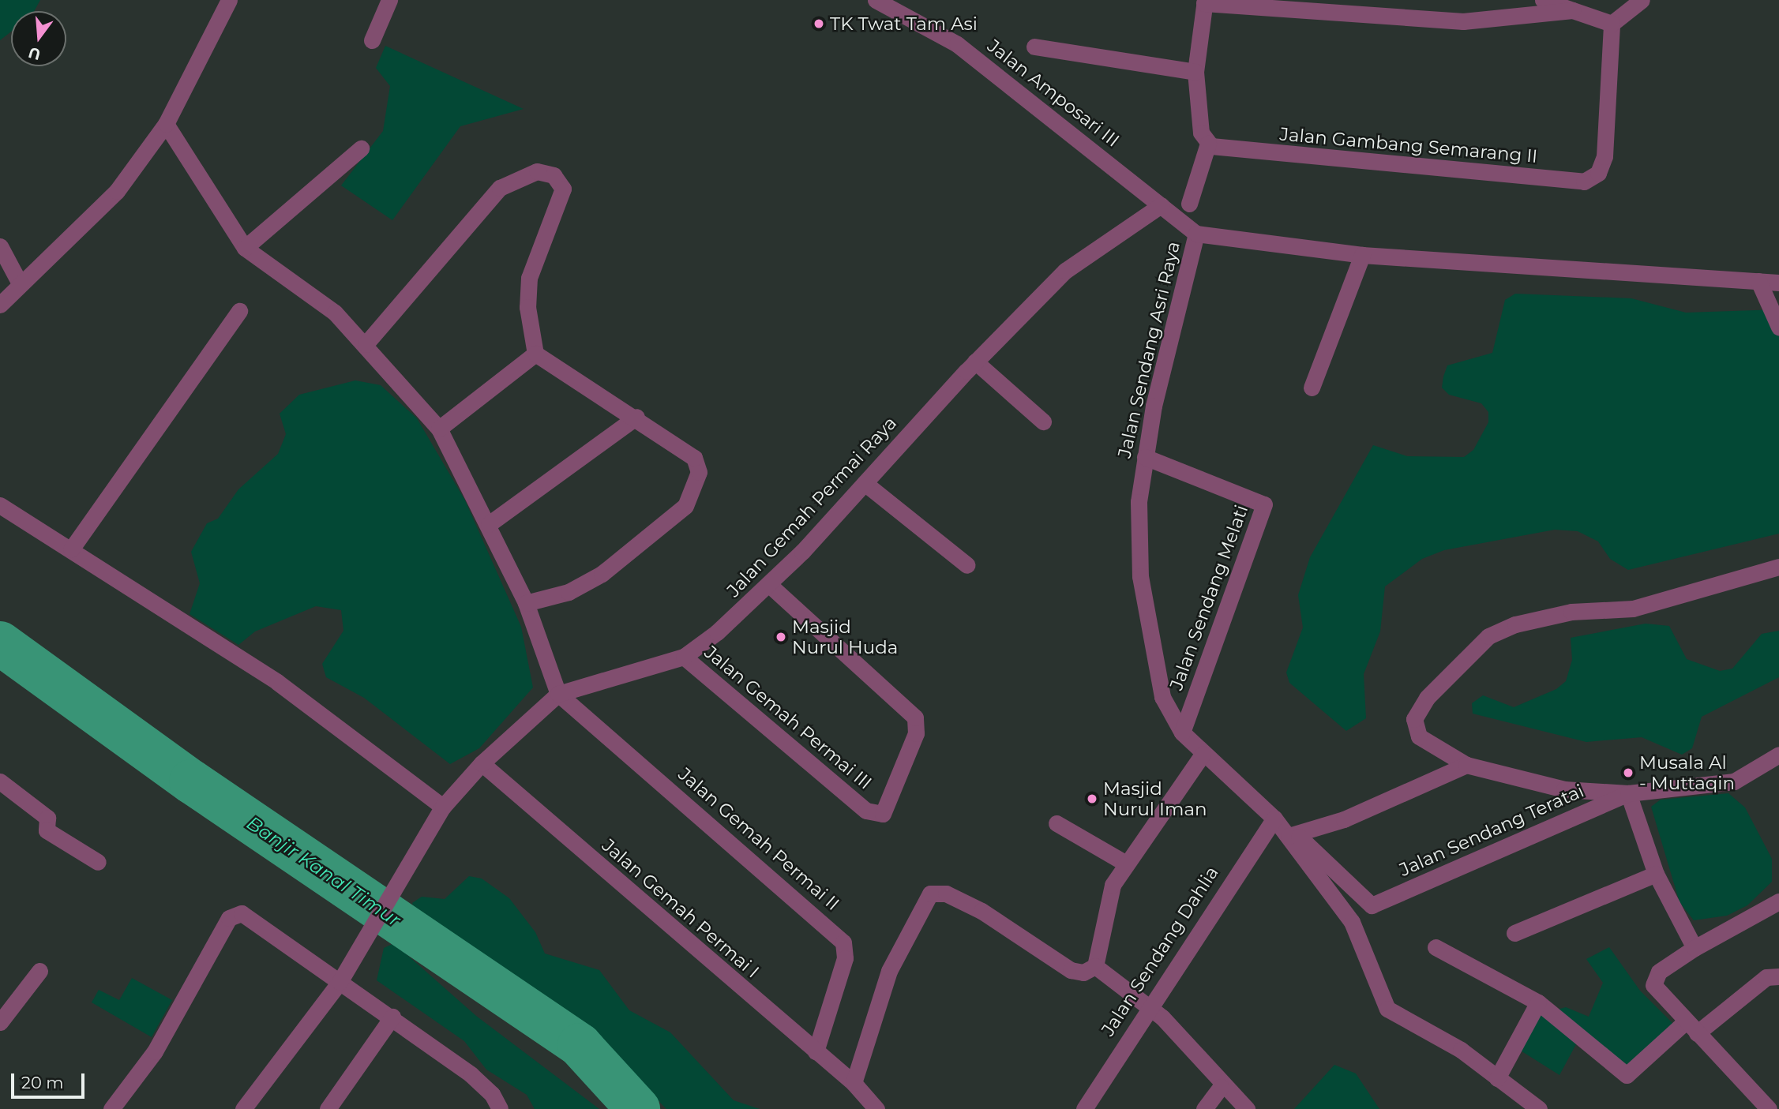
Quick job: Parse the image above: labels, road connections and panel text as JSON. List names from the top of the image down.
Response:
{
  "streets": {
    "street": [
      "Jalan Amposari III",
      "Jalan Gambang Semarang II",
      "Jalan Sendang Asri Raya",
      "Jalan Gemah Permai Raya",
      "Jalan Sendang Melati",
      "Jalan Gemah Permai III",
      "Jalan Sendang Teratai",
      "Jalan Gemah Permai II",
      "Jalan Gemah Permai I",
      "Jalan Sendang Dahlia"
    ]
  },
  "crossings": [
    ["Jalan Amposari III", "Jalan Sendang Asri Raya"],
    ["Jalan Amposari III", "Jalan Gemah Permai Raya"],
    ["Jalan Sendang Asri Raya", "Jalan Sendang Melati"],
    ["Jalan Sendang Asri Raya", "Jalan Sendang Teratai"],
    ["Jalan Sendang Asri Raya", "Jalan Sendang Dahlia"],
    ["Jalan Gemah Permai Raya", "Jalan Gemah Permai III"],
    ["Jalan Gemah Permai Raya", "Jalan Gemah Permai II"],
    ["Jalan Gemah Permai Raya", "Jalan Gemah Permai I"],
    ["Jalan Gemah Permai II", "Jalan Gemah Permai I"]
  ],
  "water": ["Banjir Kanal Timur"],
  "places": [
    "TK Twat Tam Asi",
    "Masjid Nurul Huda",
    "Musala Al - Muttaqin",
    "Masjid Nurul Iman"
  ],
  "scale_bar": "20 m",
  "north": "bottom"
}
